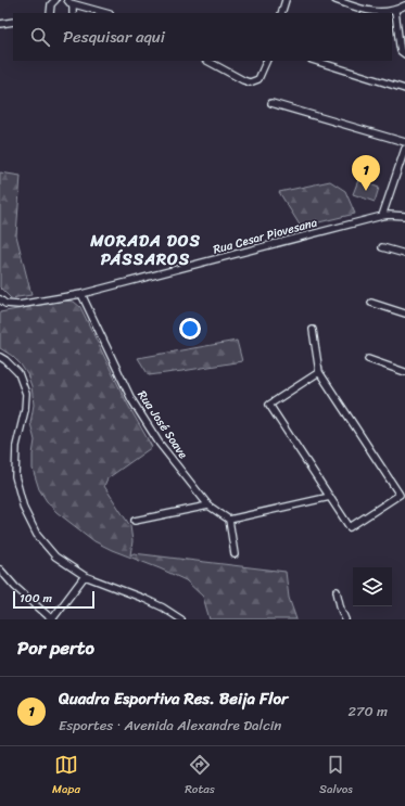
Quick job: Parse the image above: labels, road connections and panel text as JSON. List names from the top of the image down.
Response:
{
  "streets": {
    "street": ["Rua Cesar Piovesana", "Rua José Soave"]
  },
  "crossings": [
    ["Rua Cesar Piovesana", "Rua José Soave"]
  ],
  "districts": ["MORADA DOS PÁSSAROS"],
  "scale_bar": "100 m",
  "page": {
    "search": "Pesquisar aqui",
    "pins": "1",
    "scale": "100 m",
    "heading": "Por perto",
    "list": [
      {
        "mark": "1",
        "name": "Quadra Esportiva Res. Beija Flor",
        "note": "Esportes · Avenida Alexandre Dalcin",
        "value": "270 m"
      }
    ],
    "nav": ["Mapa", "Rotas", "Salvos"]
  }
}
